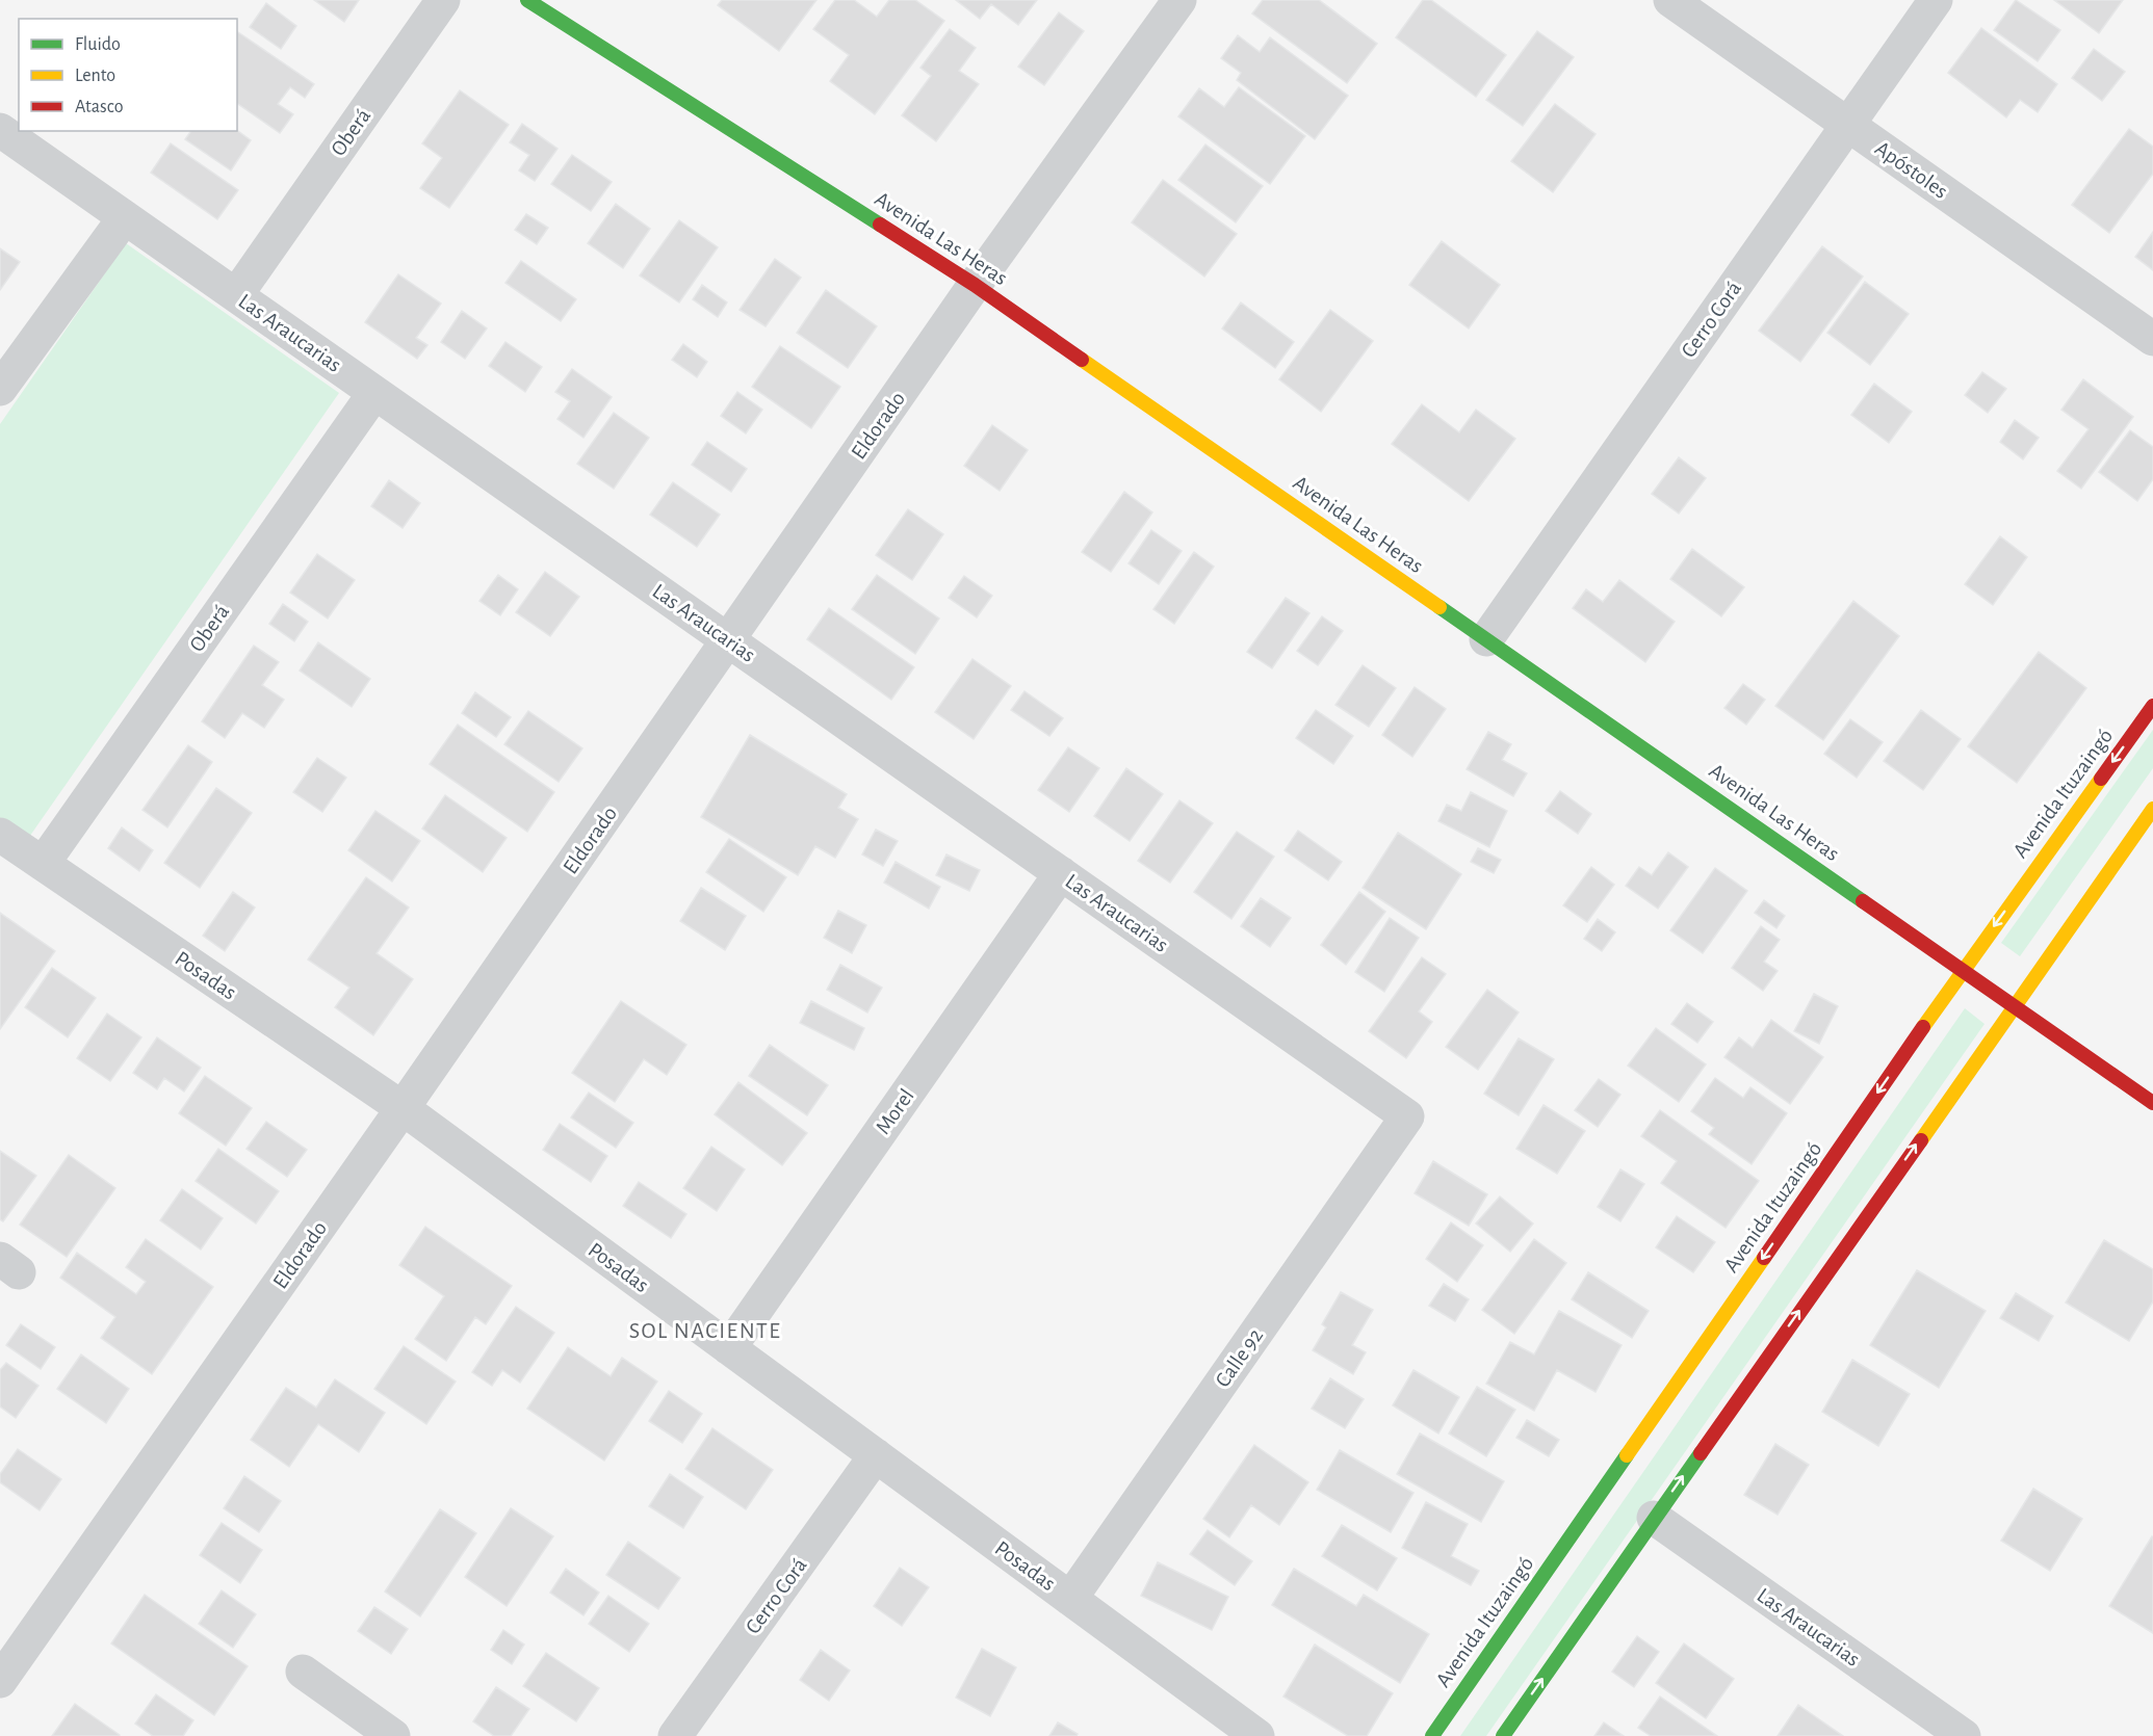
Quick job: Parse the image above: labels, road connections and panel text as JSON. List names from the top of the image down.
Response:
{
  "streets": {
    "main road": ["Avenida Las Heras", "Avenida Ituzaingó"],
    "street": [
      "Oberá",
      "Apóstoles",
      "Cerro Corá",
      "Las Araucarias",
      "Eldorado",
      "Posadas",
      "Morel",
      "Calle 92"
    ]
  },
  "crossings": [
    ["Oberá", "Las Araucarias"],
    ["Oberá", "Posadas"],
    ["Apóstoles", "Cerro Corá"],
    ["Avenida Las Heras", "Cerro Corá"],
    ["Avenida Las Heras", "Eldorado"],
    ["Avenida Las Heras", "Avenida Ituzaingó"],
    ["Cerro Corá", "Posadas"],
    ["Las Araucarias", "Eldorado"],
    ["Las Araucarias", "Morel"],
    ["Las Araucarias", "Calle 92"],
    ["Eldorado", "Posadas"],
    ["Posadas", "Morel"],
    ["Posadas", "Calle 92"]
  ],
  "districts": ["SOL NACIENTE"],
  "legend": ["Fluido", "Lento", "Atasco"]
}
